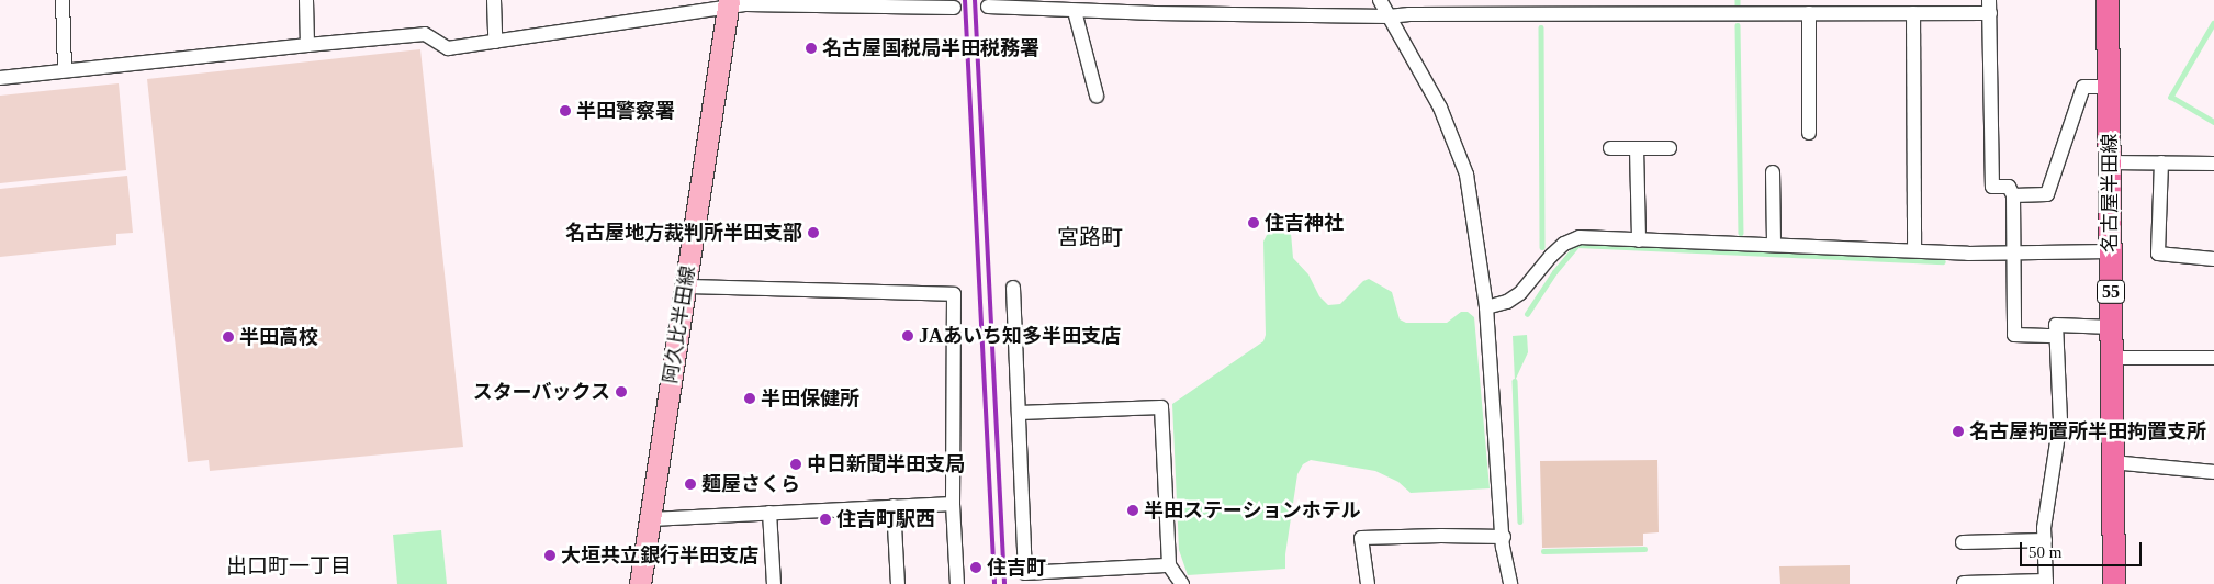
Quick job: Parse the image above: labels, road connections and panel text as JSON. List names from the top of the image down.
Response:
{
  "streets": {
    "main road": ["名古屋半田線", "55", "阿久比半田線"]
  },
  "districts": ["宮路町", "出口町一丁目"],
  "places": [
    "名古屋国税局半田税務署",
    "半田警察署",
    "住吉神社",
    "名古屋地方裁判所半田支部",
    "JAあいち知多半田支店",
    "半田高校",
    "スターバックス",
    "半田保健所",
    "名古屋拘置所半田拘置支所",
    "中日新聞半田支局",
    "麺屋さくら",
    "半田ステーションホテル",
    "住吉町駅西",
    "大垣共立銀行半田支店",
    "住吉町"
  ],
  "scale_bar": "50 m"
}
